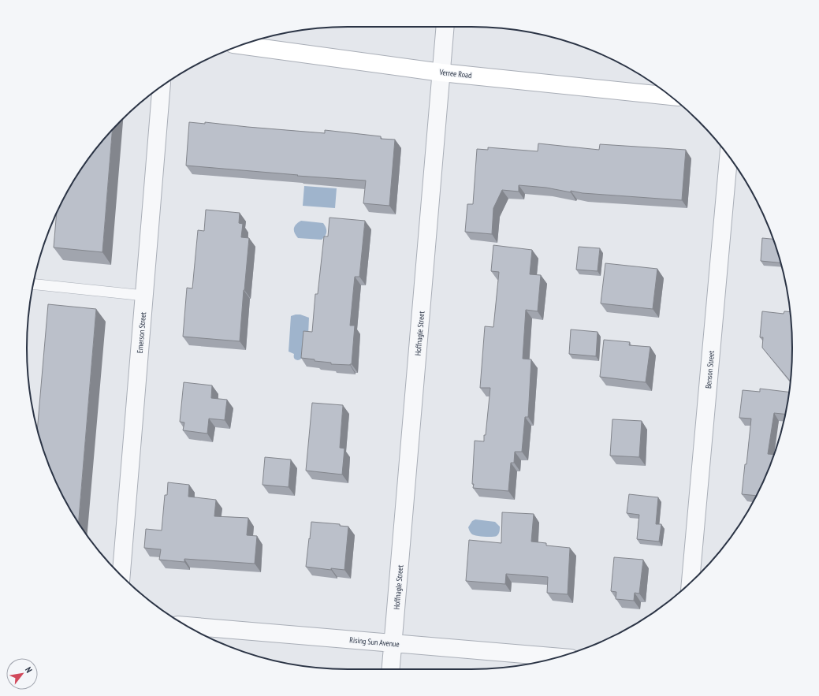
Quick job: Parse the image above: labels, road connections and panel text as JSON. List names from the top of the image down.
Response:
{
  "streets": {
    "main road": ["Verree Road"],
    "street": [
      "Emerson Street",
      "Hoffnagle Street",
      "Benson Street",
      "Rising Sun Avenue"
    ]
  },
  "crossings": [
    ["Verree Road", "Hoffnagle Street"],
    ["Hoffnagle Street", "Rising Sun Avenue"]
  ],
  "north": "top right"
}
